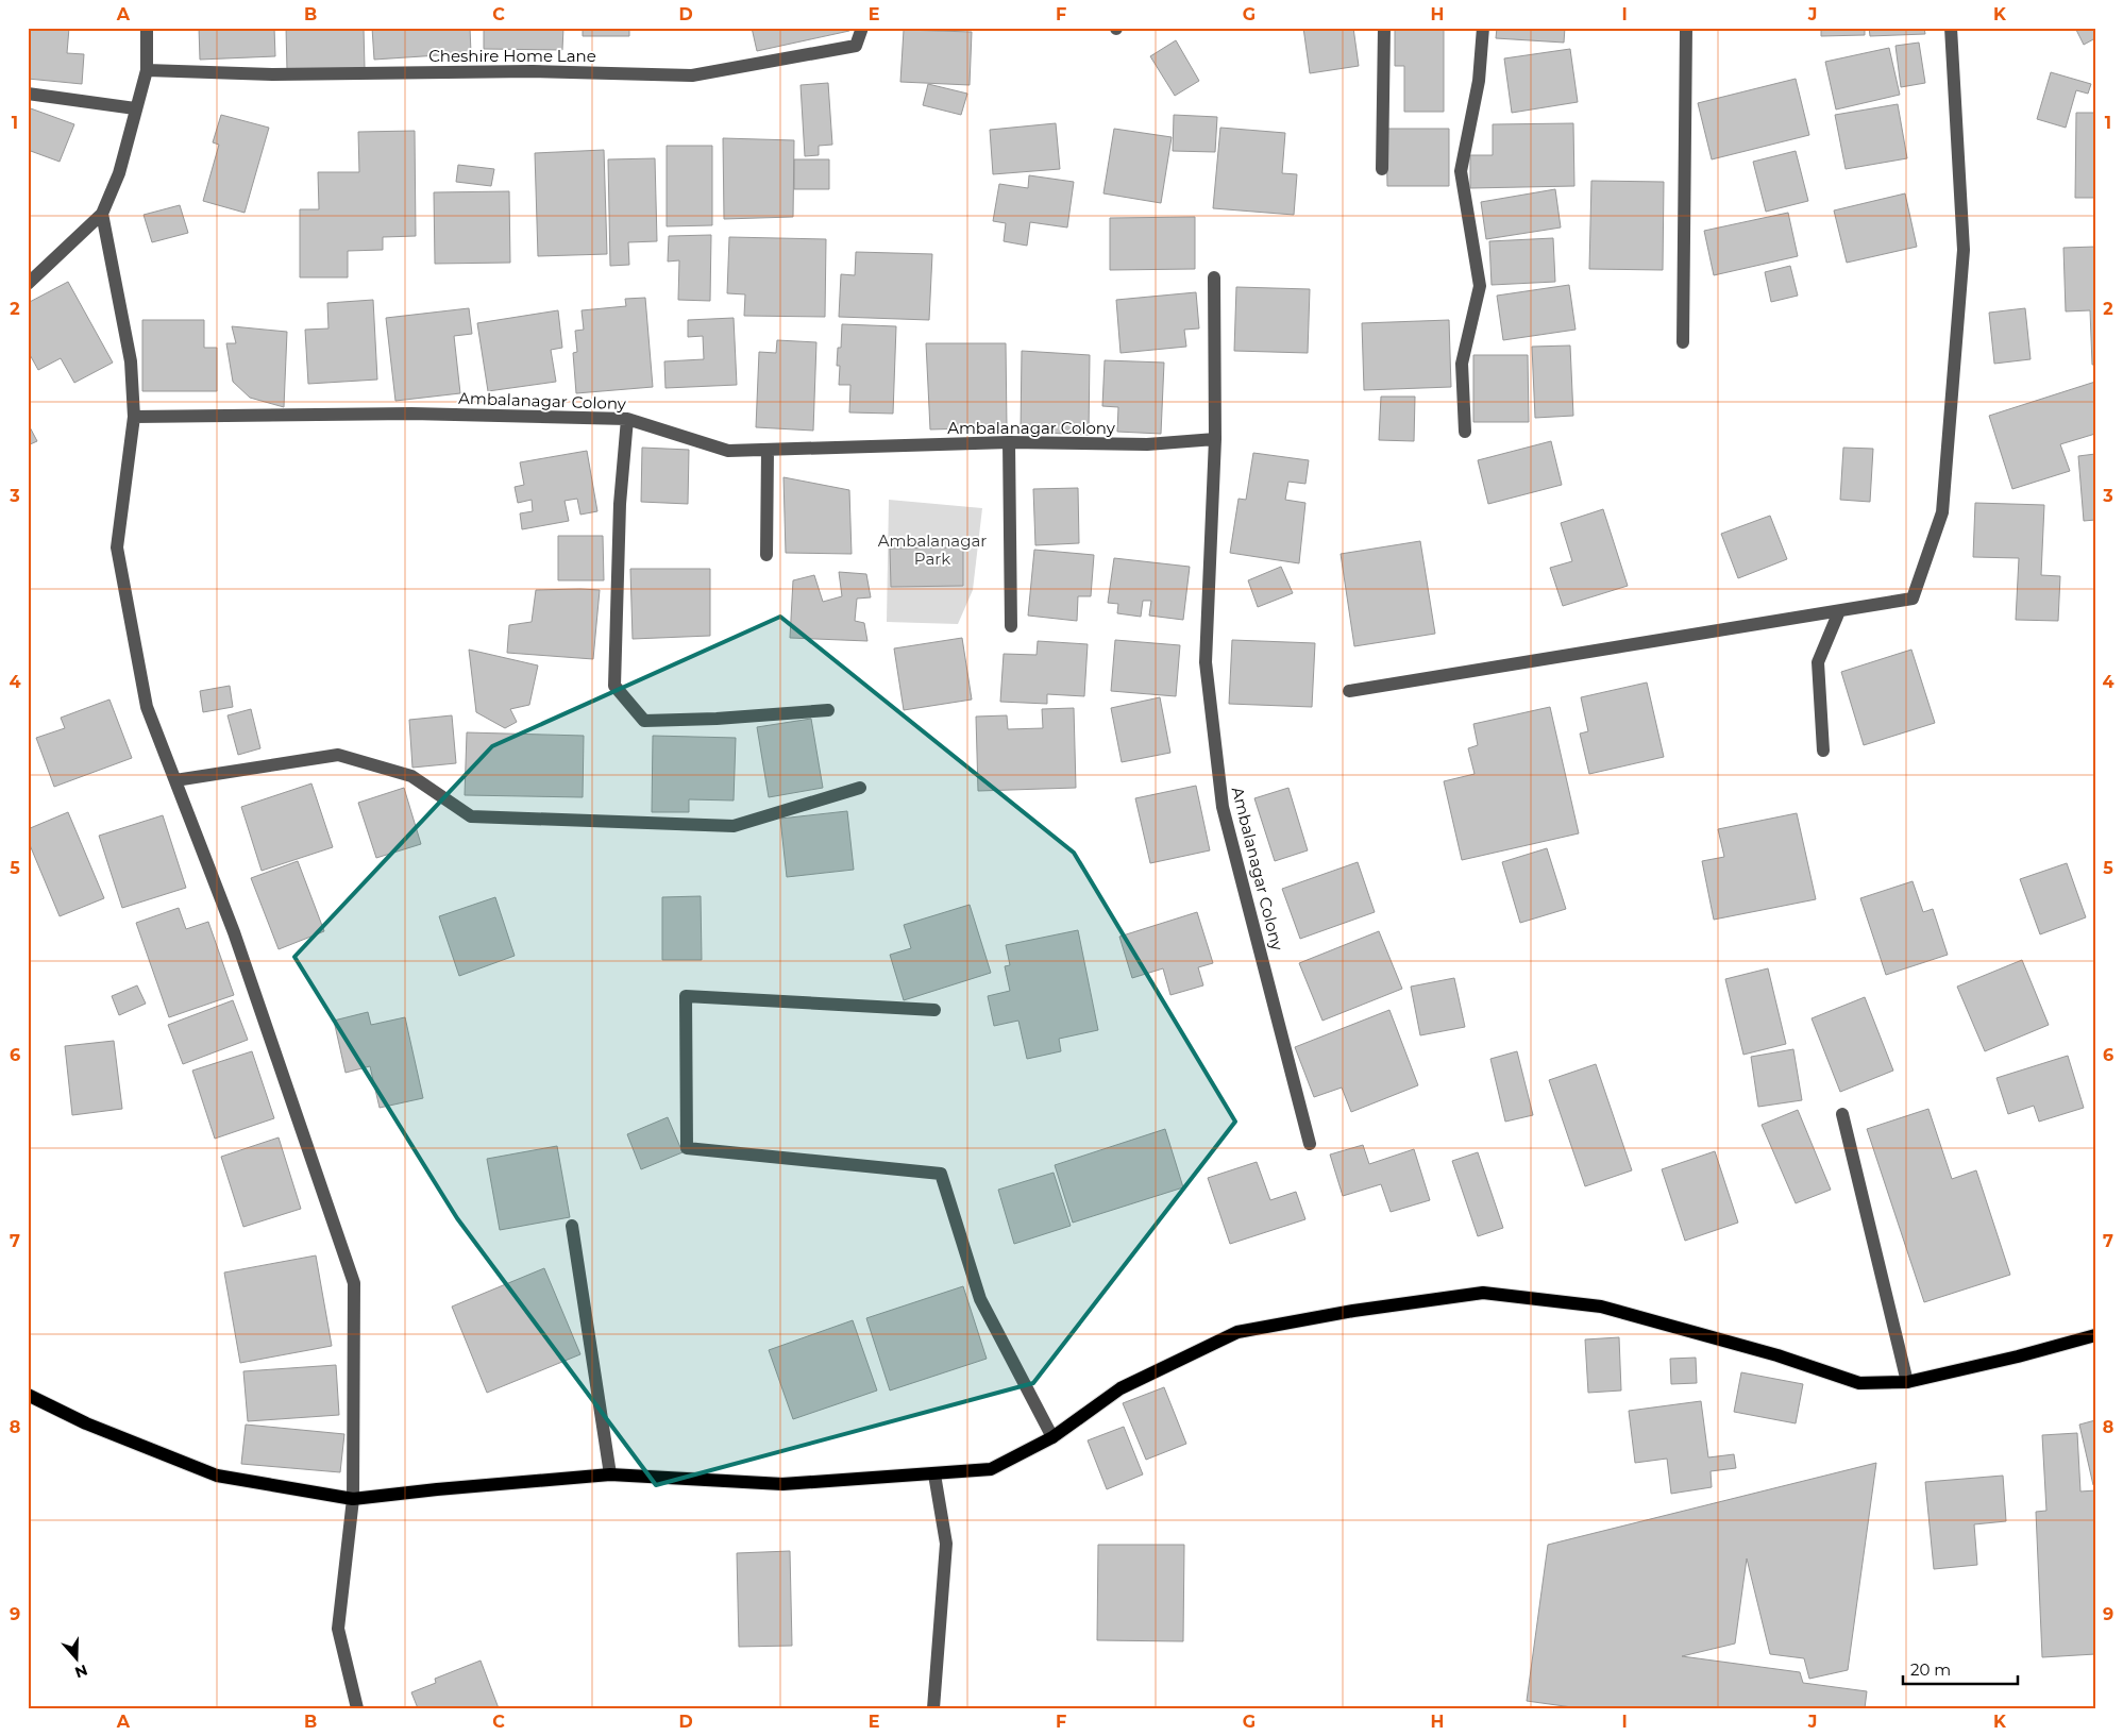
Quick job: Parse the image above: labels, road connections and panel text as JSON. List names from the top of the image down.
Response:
{
  "streets": {
    "street": ["Cheshire Home Lane", "Ambalanagar Colony"]
  },
  "parks": ["Ambalanagar Park"],
  "scale_bar": "20 m",
  "north": "bottom",
  "grid": {
    "columns": [
      "A",
      "B",
      "C",
      "D",
      "E",
      "F",
      "G",
      "H",
      "I",
      "J",
      "K"
    ],
    "rows": [
      "1",
      "2",
      "3",
      "4",
      "5",
      "6",
      "7",
      "8",
      "9"
    ]
  }
}
